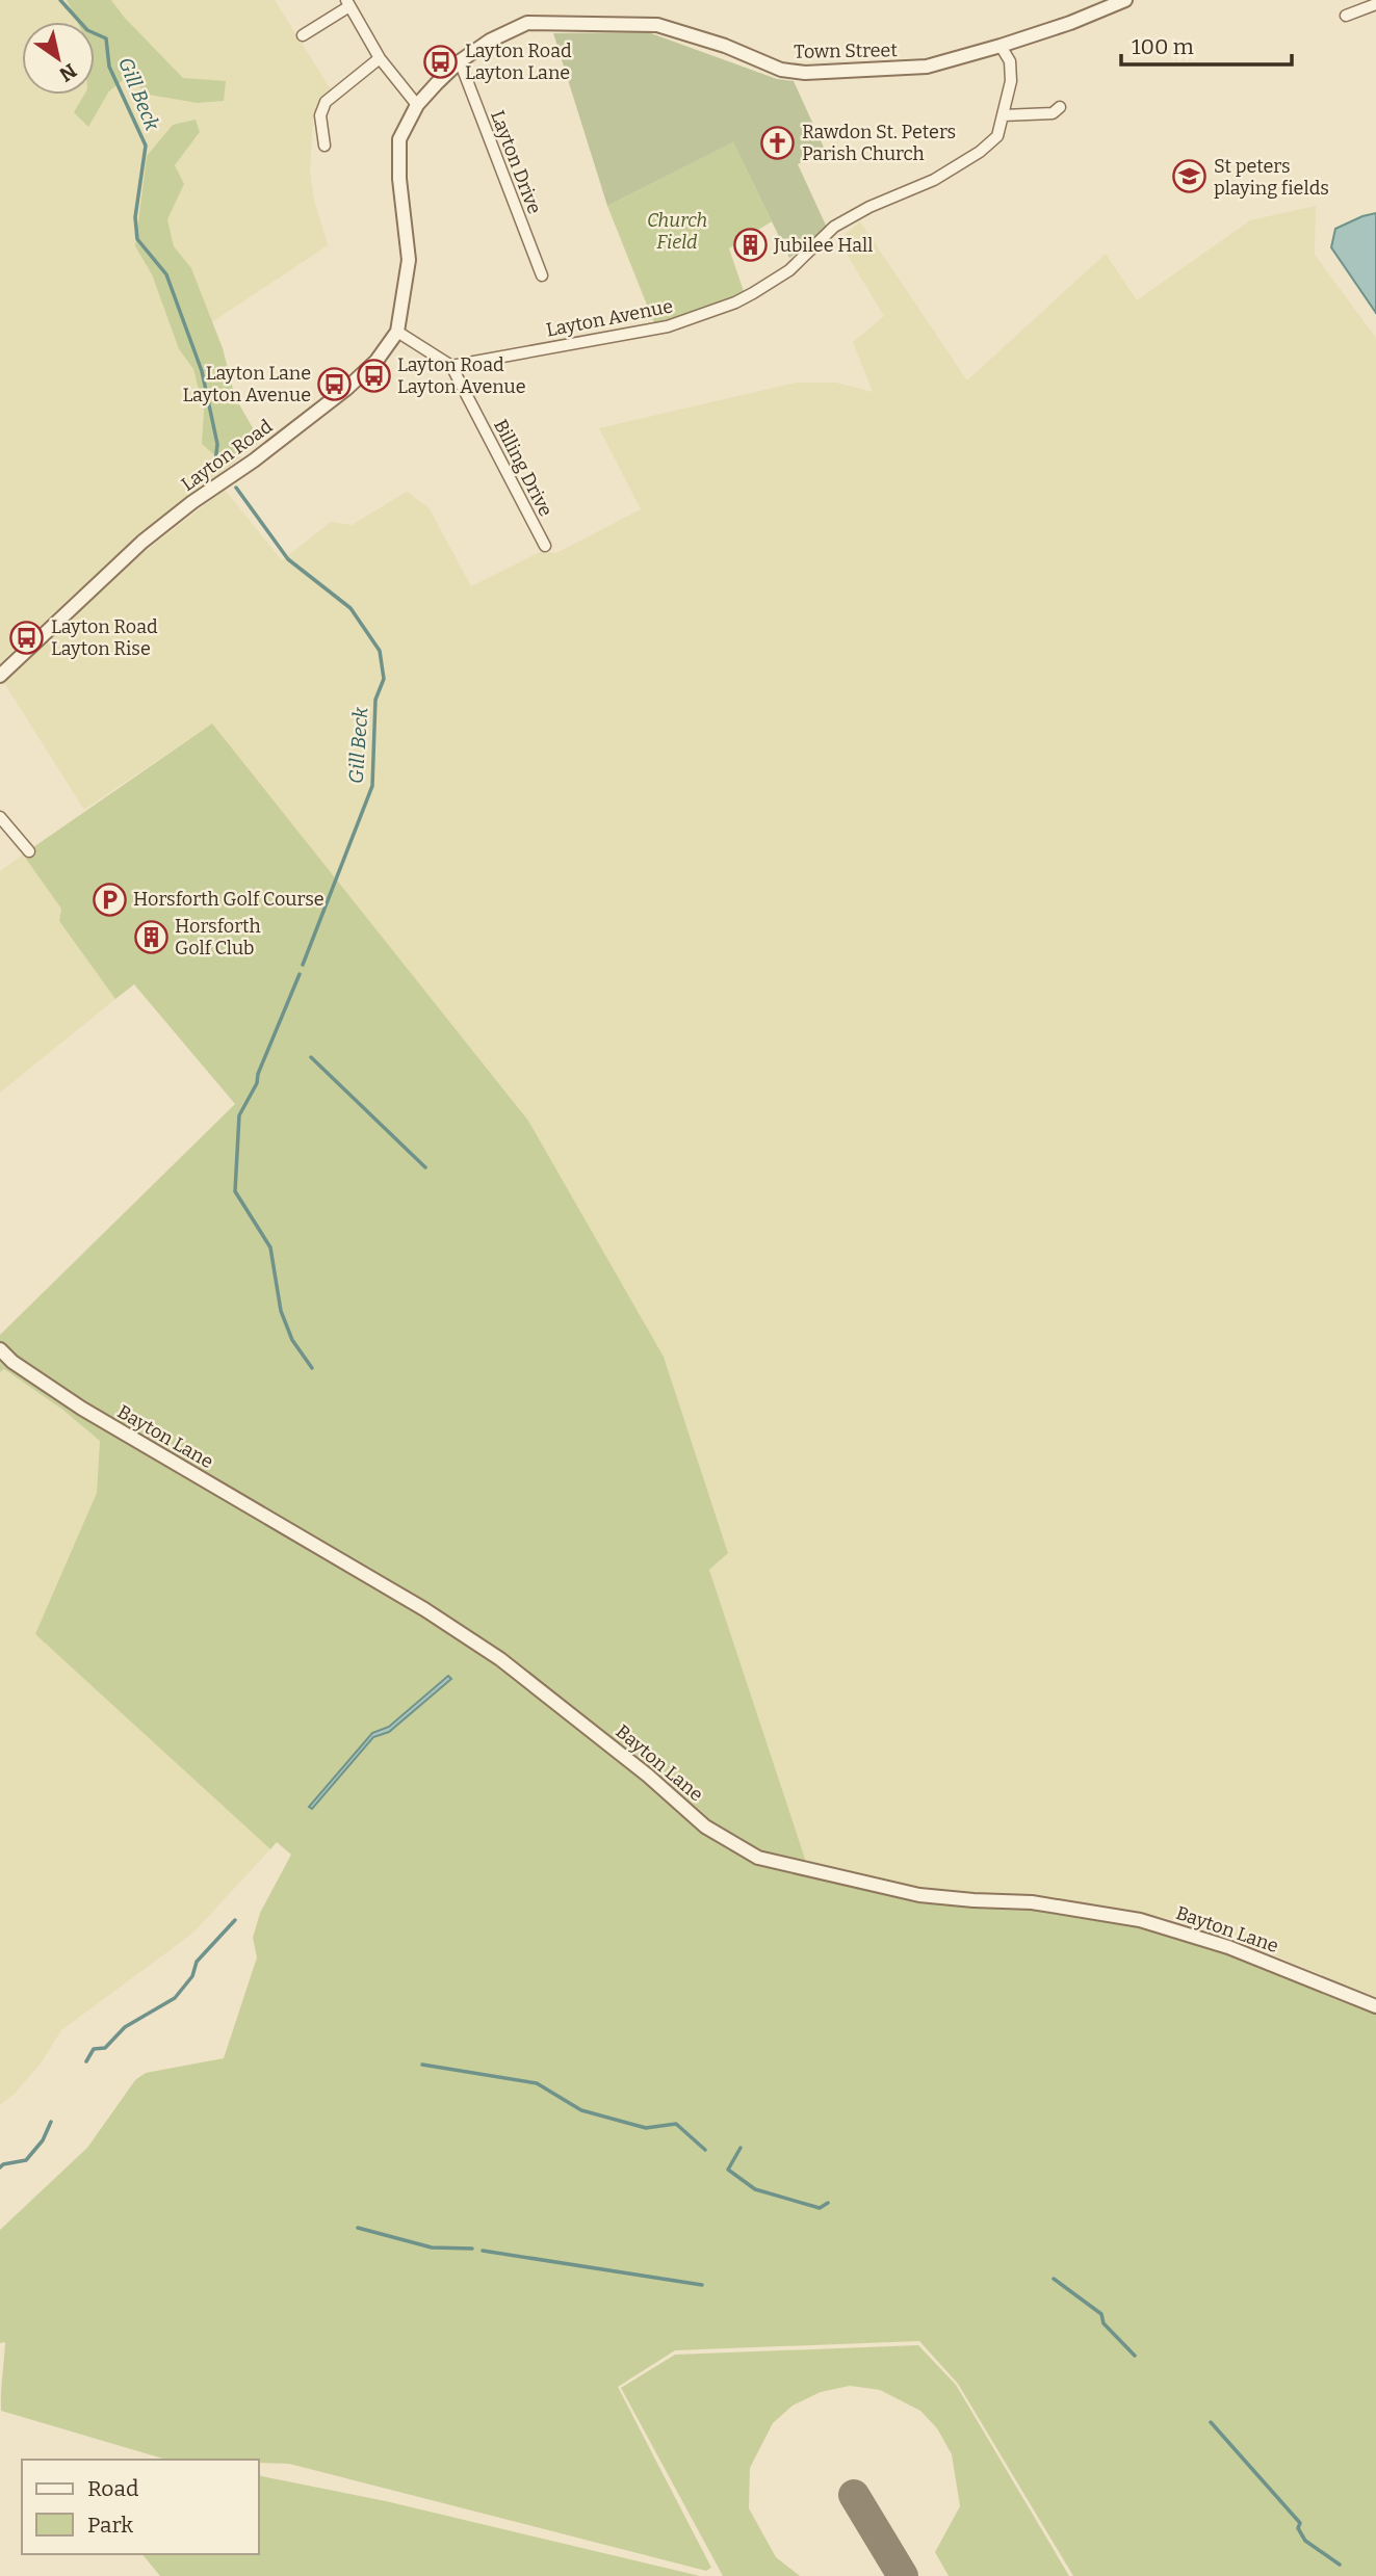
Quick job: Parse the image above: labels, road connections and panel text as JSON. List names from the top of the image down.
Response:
{
  "streets": {
    "street": [
      "Town Street",
      "Layton Drive",
      "Layton Avenue",
      "Layton Road",
      "Billing Drive",
      "Bayton Lane"
    ]
  },
  "crossings": [
    ["Town Street", "Layton Drive"],
    ["Town Street", "Layton Avenue"],
    ["Town Street", "Layton Road"],
    ["Layton Avenue", "Billing Drive"]
  ],
  "water": ["Gill Beck"],
  "parks": ["Church Field"],
  "places": {
    "bus stop": [
      "Layton Road Layton Lane",
      "Layton Road Layton Avenue",
      "Layton Lane Layton Avenue",
      "Layton Road Layton Rise"
    ],
    "church": ["Rawdon St. Peters Parish Church"],
    "school or university": ["St peters playing fields"],
    "building": ["Jubilee Hall", "Horsforth Golf Club"],
    "parking": ["Horsforth Golf Course"]
  },
  "legend": ["Road", "Park"],
  "scale_bar": "100 m",
  "north": "bottom right"
}
